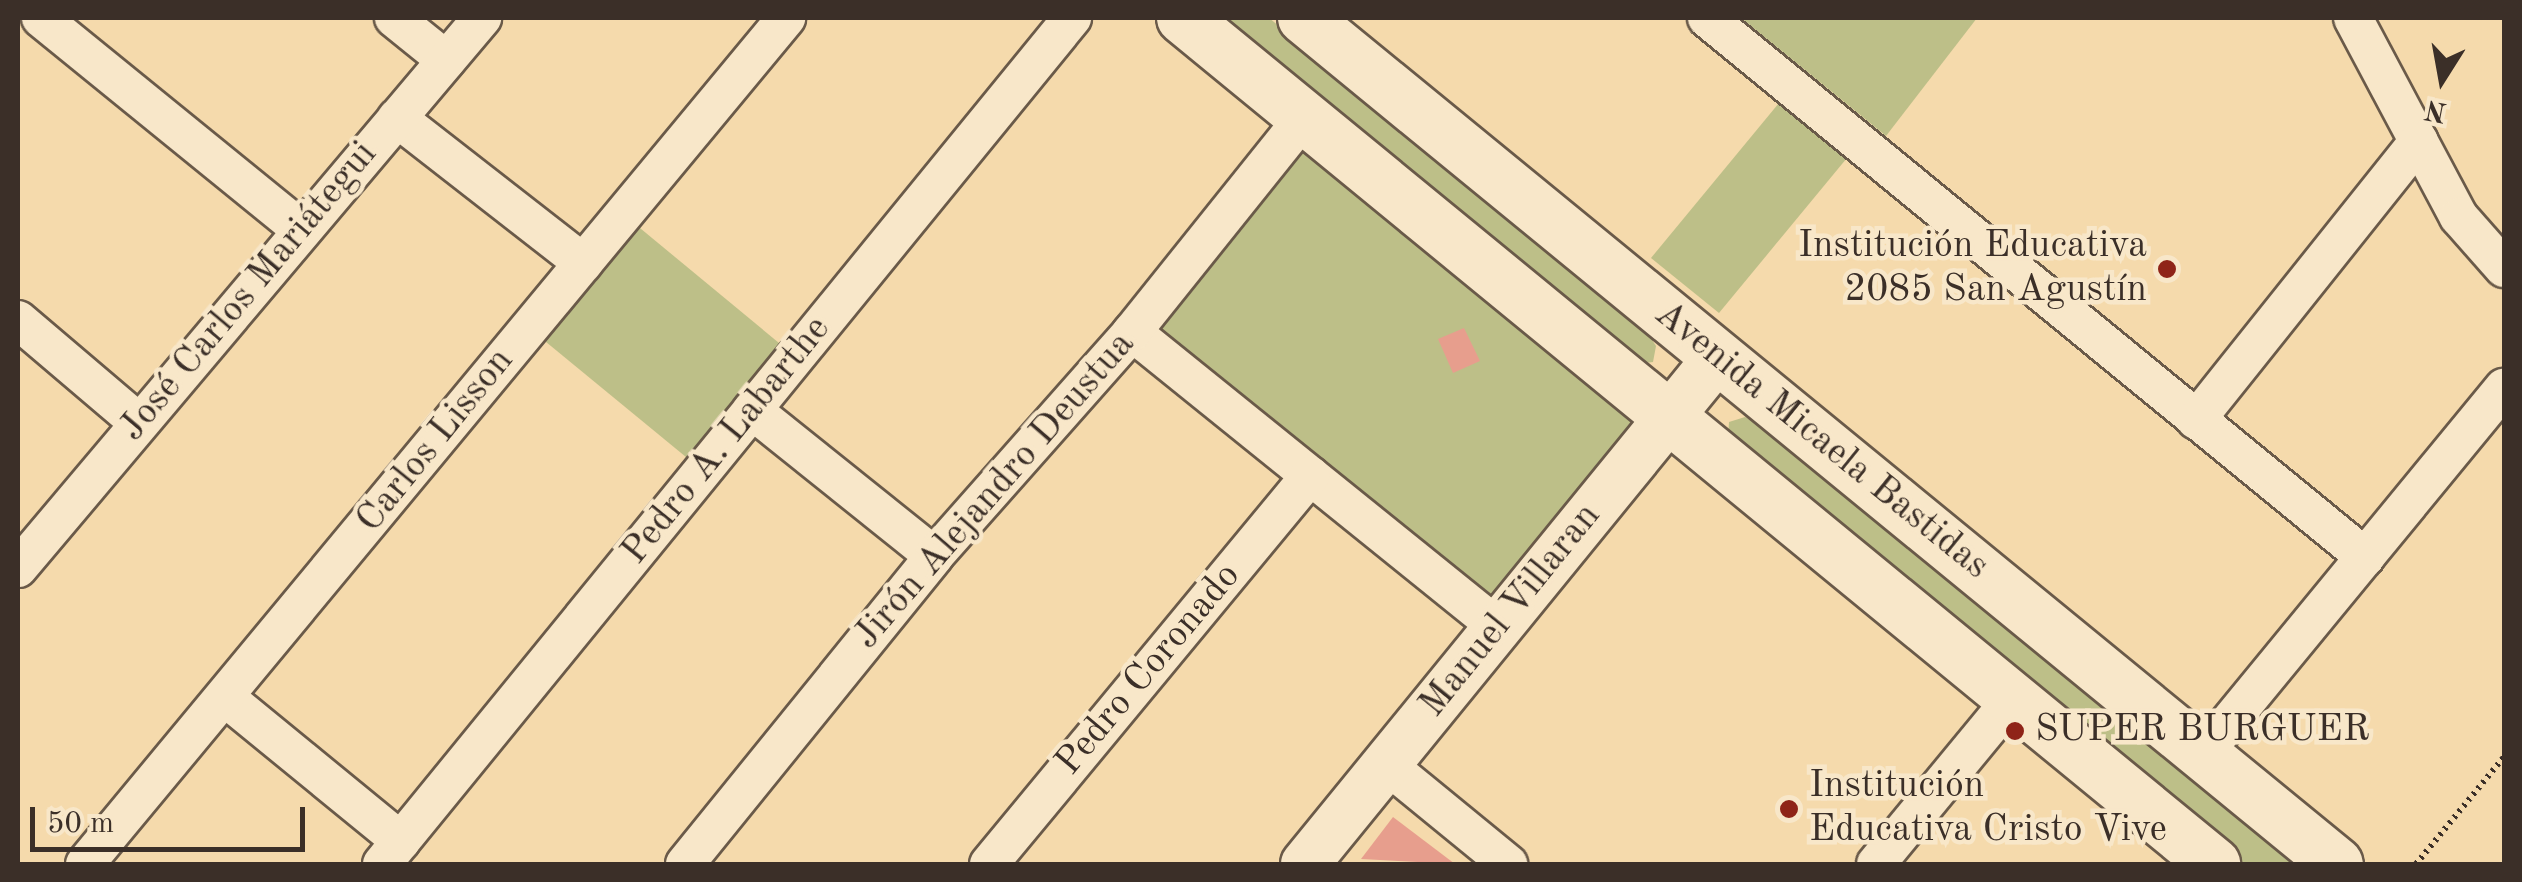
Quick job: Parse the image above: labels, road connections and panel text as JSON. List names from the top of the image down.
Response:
{
  "streets": {
    "main road": ["Avenida Micaela Bastidas"],
    "street": [
      "José Carlos Mariátegui",
      "Carlos Lisson",
      "Pedro A. Labarthe",
      "Jirón Alejandro Deustua",
      "Manuel Villaran",
      "Pedro Coronado"
    ]
  },
  "crossings": [
    ["Avenida Micaela Bastidas", "Jirón Alejandro Deustua"],
    ["Avenida Micaela Bastidas", "Manuel Villaran"]
  ],
  "places": ["Institución Educativa 2085 San Agustín", "SUPER BURGUER", "Institución Educativa Cristo Vive"],
  "scale_bar": "50 m",
  "north": "bottom"
}
